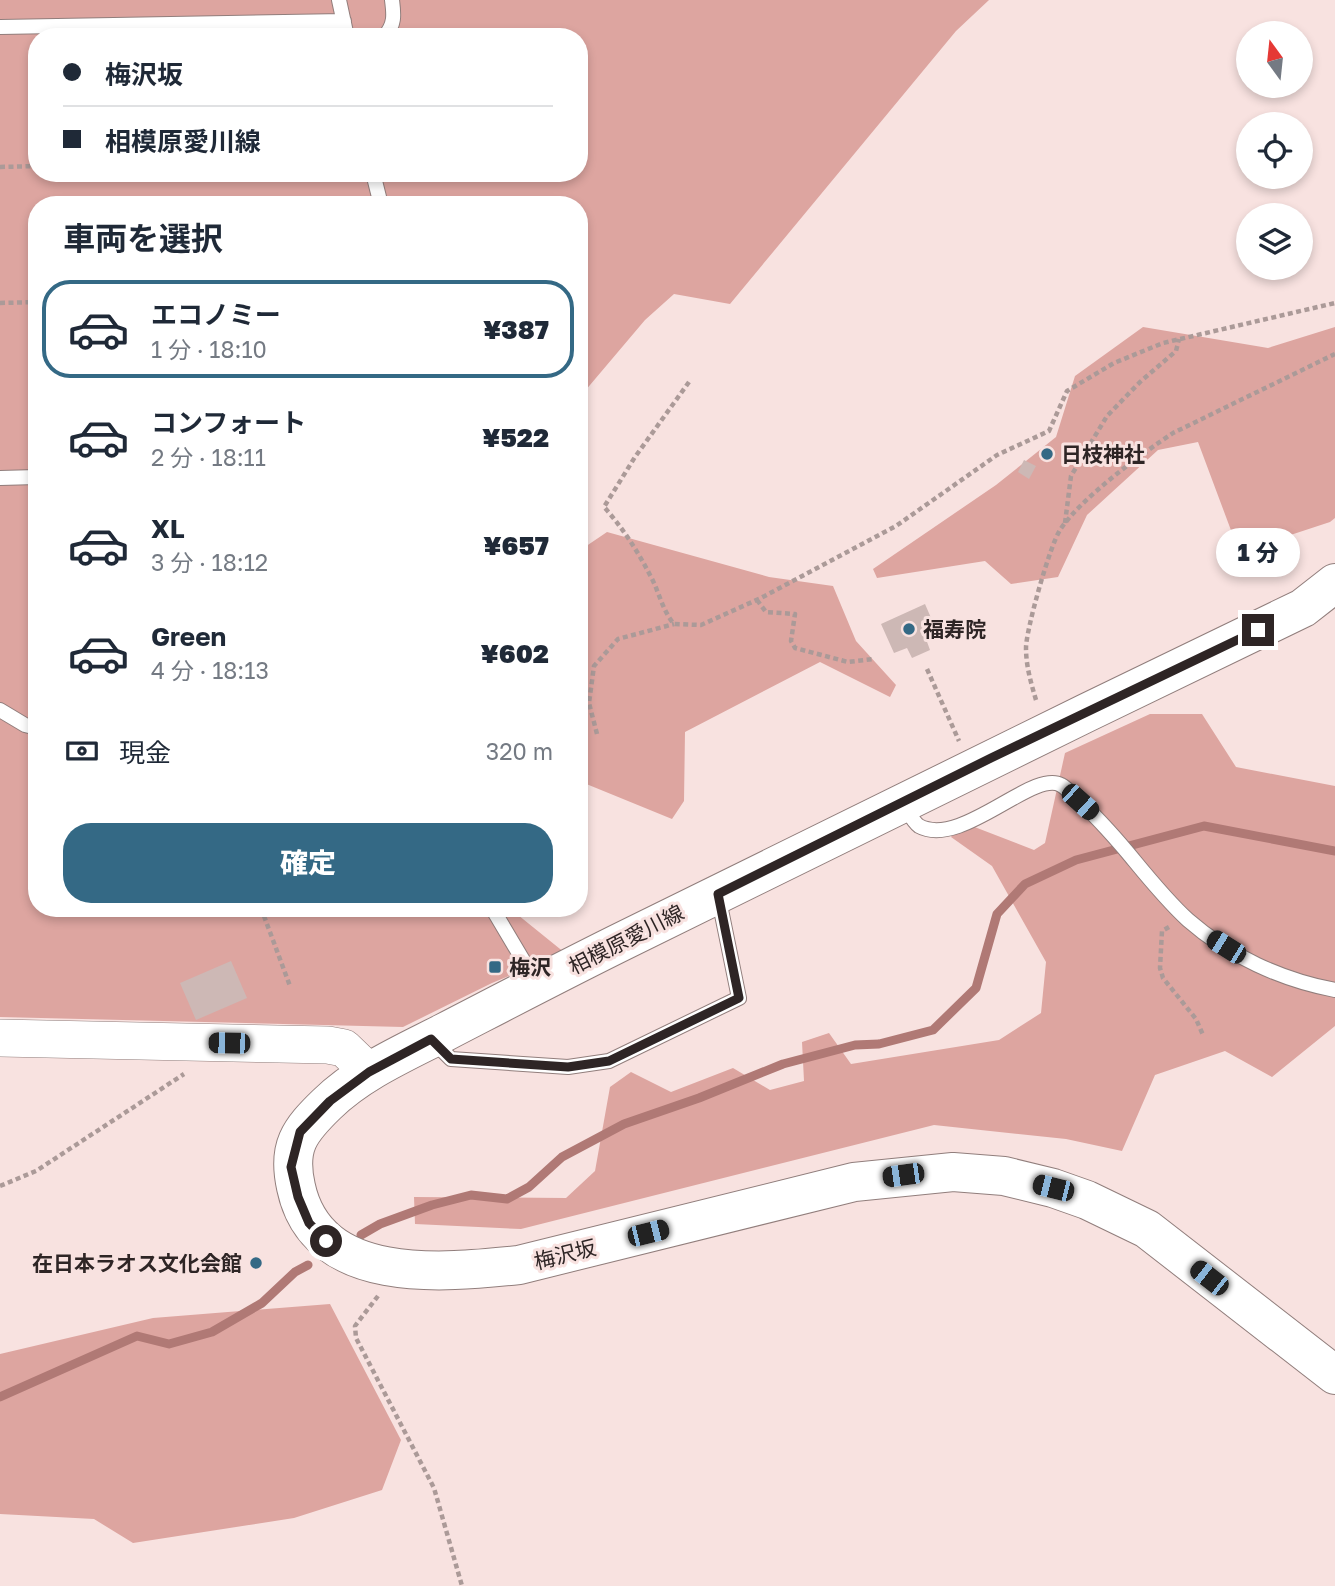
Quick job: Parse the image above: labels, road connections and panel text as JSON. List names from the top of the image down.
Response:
{
  "streets": {
    "main road": ["相模原愛川線", "梅沢坂"]
  },
  "crossings": [
    ["相模原愛川線", "梅沢坂"]
  ],
  "places": {
    "other": ["日枝神社", "福寿院", "在日本ラオス文化会館"],
    "transit": ["梅沢"]
  },
  "north": "top",
  "page": {
    "banner": ["梅沢坂", "相模原愛川線"],
    "heading": "車両を選択",
    "list": [
      {
        "name": "エコノミー",
        "note": "1 分 · 18:10",
        "value": "¥387"
      },
      {
        "name": "コンフォート",
        "note": "2 分 · 18:11",
        "value": "¥522"
      },
      {
        "name": "XL",
        "note": "3 分 · 18:12",
        "value": "¥657"
      },
      {
        "name": "Green",
        "note": "4 分 · 18:13",
        "value": "¥602"
      }
    ],
    "bubble": "1 分",
    "pay": ["現金", "320 m"],
    "buttons": "確定"
  }
}
